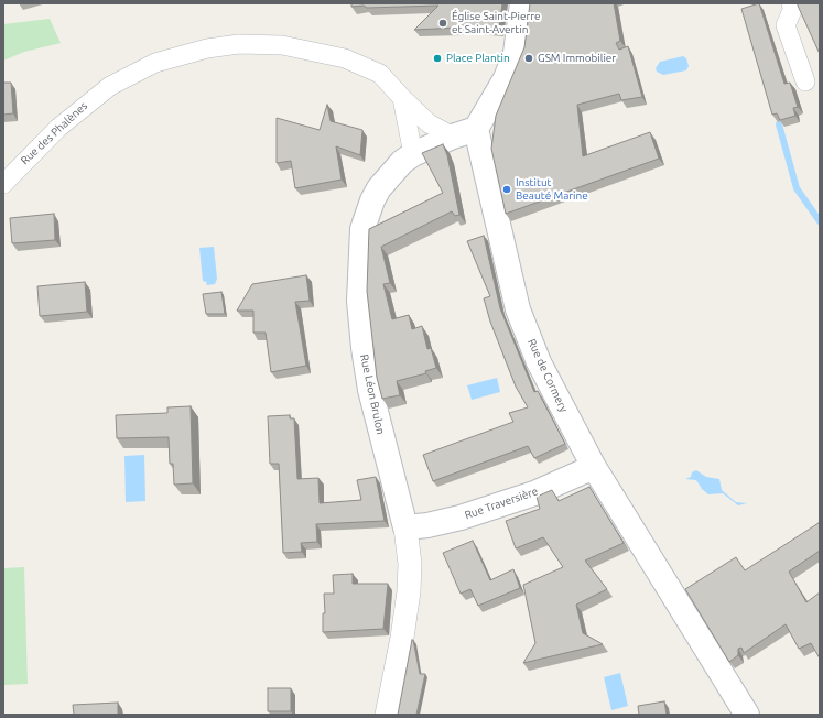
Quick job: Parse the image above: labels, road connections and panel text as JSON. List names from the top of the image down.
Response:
{
  "streets": {
    "main road": ["Rue de Cormery", "Rue Léon Brulon", "Rue Traversière"],
    "street": ["Rue des Phalènes"]
  },
  "crossings": [
    ["Rue des Phalènes", "Rue Léon Brulon"],
    ["Rue de Cormery", "Rue Léon Brulon"],
    ["Rue de Cormery", "Rue Traversière"],
    ["Rue Léon Brulon", "Rue Traversière"]
  ],
  "places": [
    "Église Saint-Pierre et Saint-Avertin",
    "Place Plantin",
    "GSM Immobilier",
    "Institut Beauté Marine"
  ]
}
